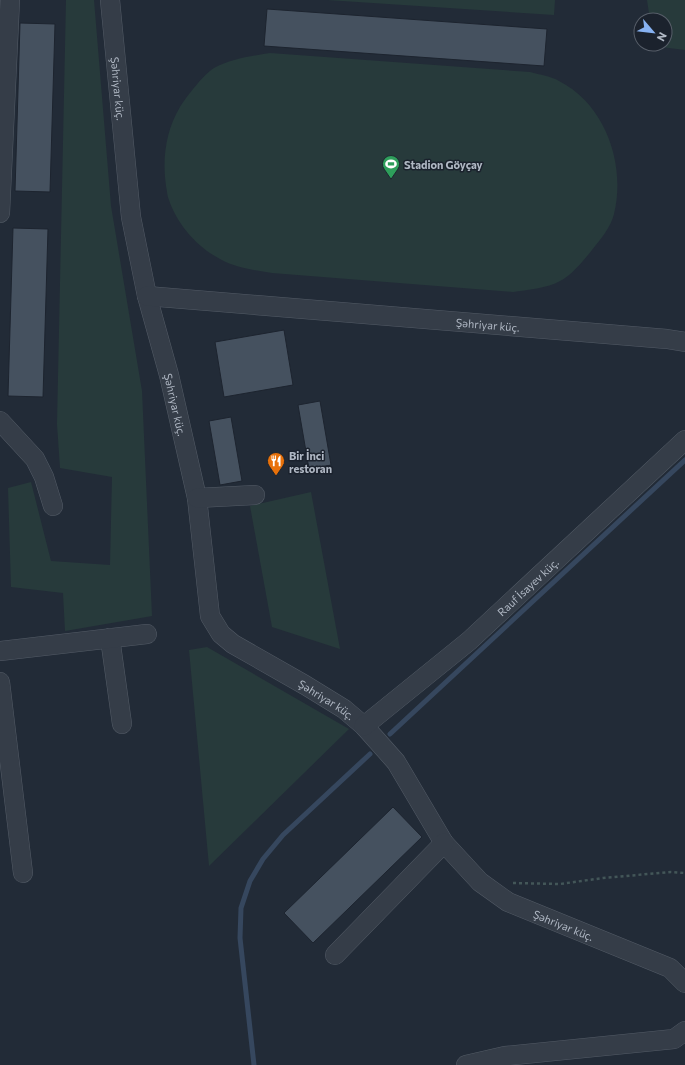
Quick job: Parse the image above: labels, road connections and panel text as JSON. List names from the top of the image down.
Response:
{
  "streets": {
    "street": ["Şəhriyar küç.", "Rauf İsayev küç."]
  },
  "crossings": [
    ["Şəhriyar küç.", "Rauf İsayev küç."]
  ],
  "places": {
    "sports": ["Stadion Göyçay"],
    "restaurant": ["Bir İnci restoran"]
  },
  "north": "bottom right"
}
